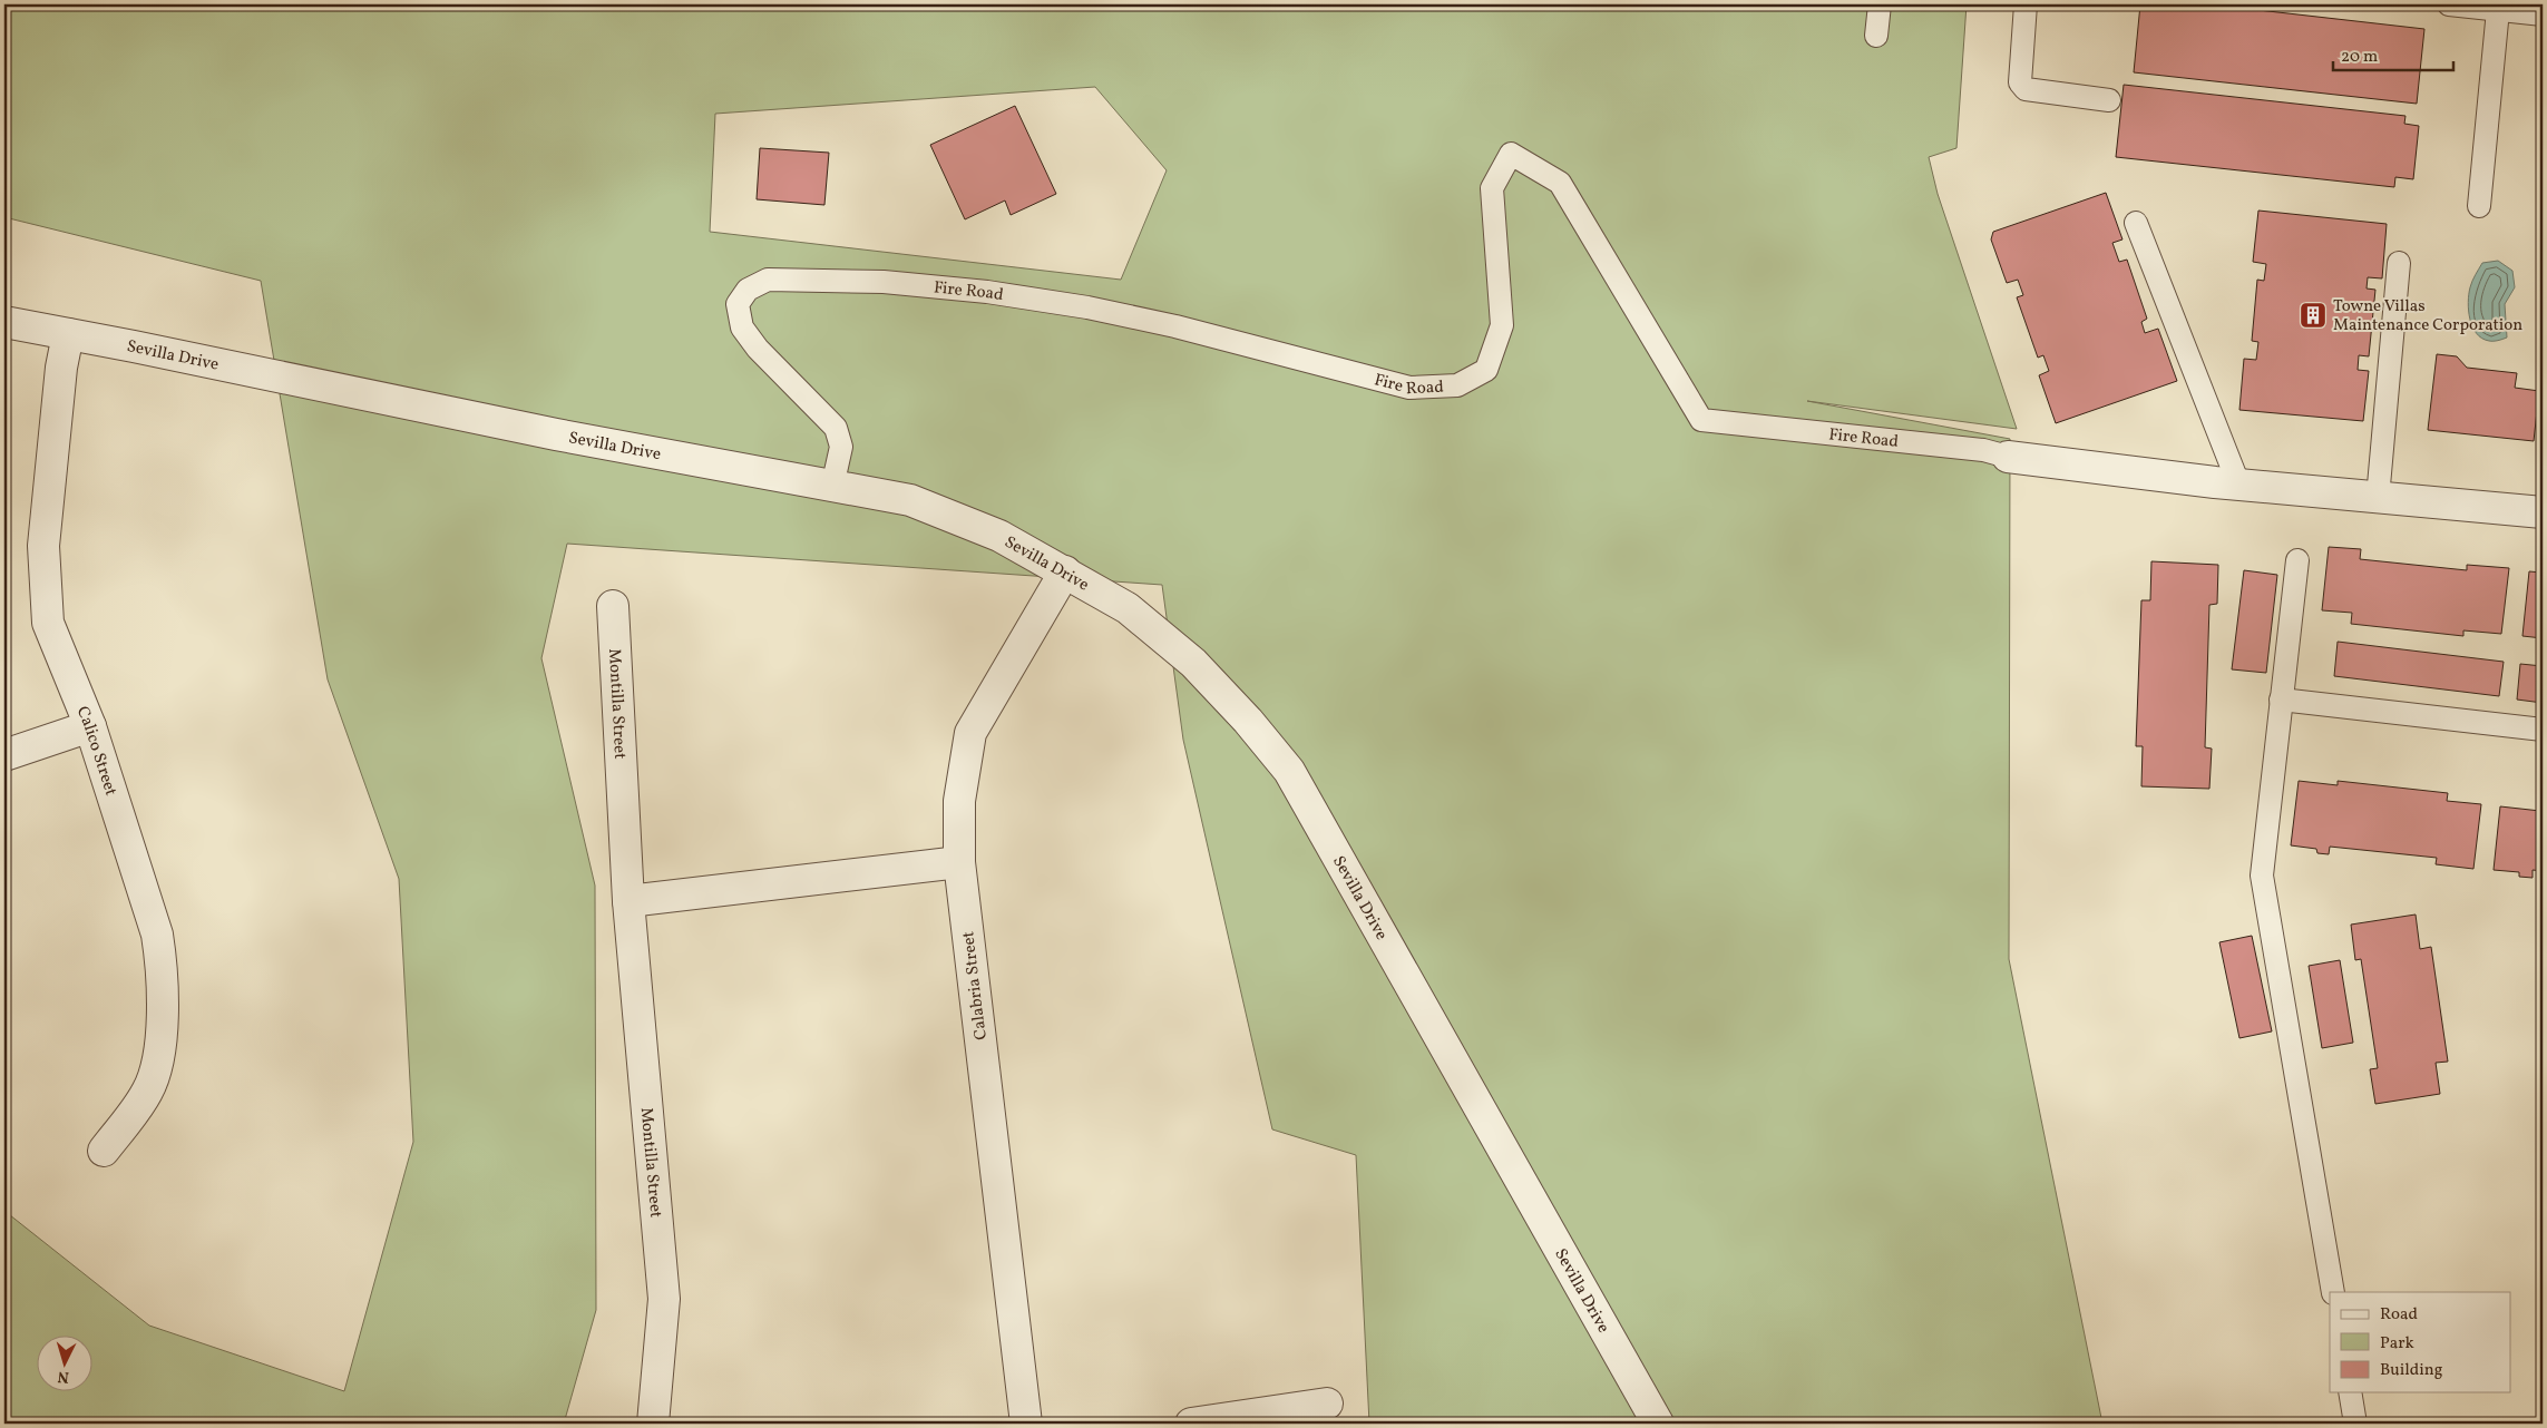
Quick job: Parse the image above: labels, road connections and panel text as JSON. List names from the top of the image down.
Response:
{
  "streets": {
    "street": [
      "Sevilla Drive",
      "Montilla Street",
      "Calico Street",
      "Calabria Street"
    ],
    "lane": ["Fire Road"]
  },
  "crossings": [
    ["Fire Road", "Sevilla Drive"],
    ["Sevilla Drive", "Calico Street"],
    ["Sevilla Drive", "Calabria Street"]
  ],
  "places": {
    "building": ["Towne Villas Maintenance Corporation"]
  },
  "legend": ["Road", "Park", "Building"],
  "scale_bar": "20 m",
  "north": "bottom"
}
